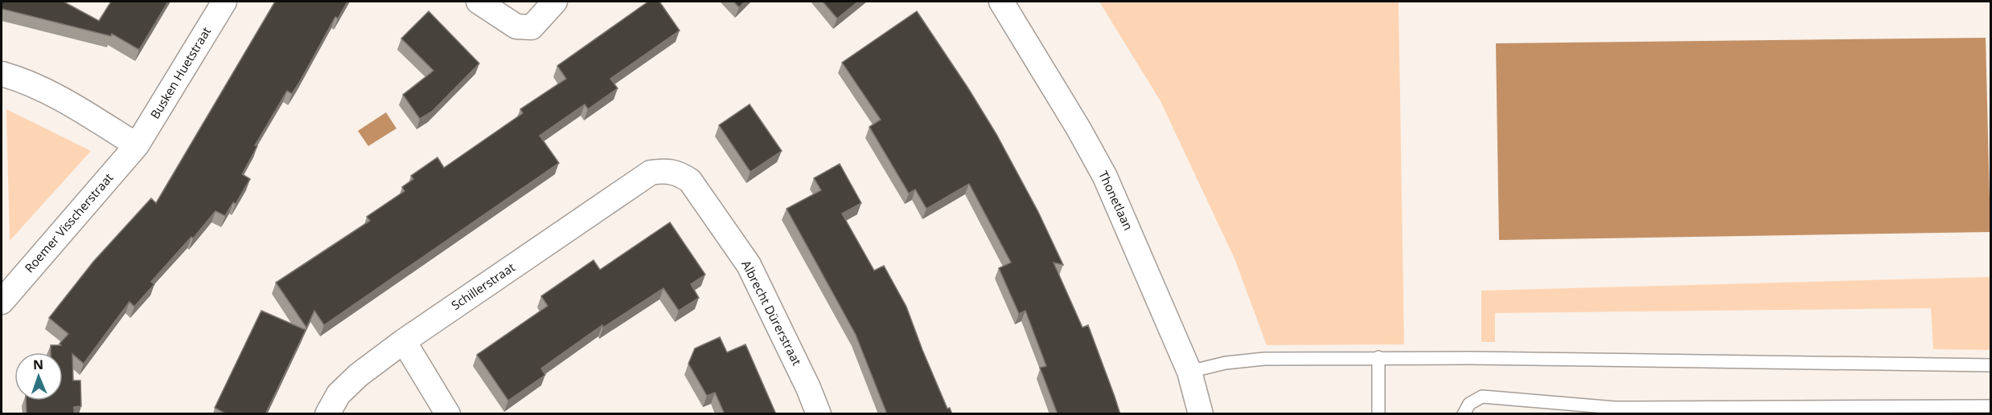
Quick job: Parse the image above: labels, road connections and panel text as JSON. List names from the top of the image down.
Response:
{
  "streets": {
    "street": [
      "Busken Huetstraat",
      "Thonetlaan",
      "Roemer Visscherstraat",
      "Schillerstraat",
      "Albrecht Dürerstraat"
    ]
  },
  "crossings": [
    ["Busken Huetstraat", "Roemer Visscherstraat"],
    ["Schillerstraat", "Albrecht Dürerstraat"]
  ],
  "north": "top"
}
